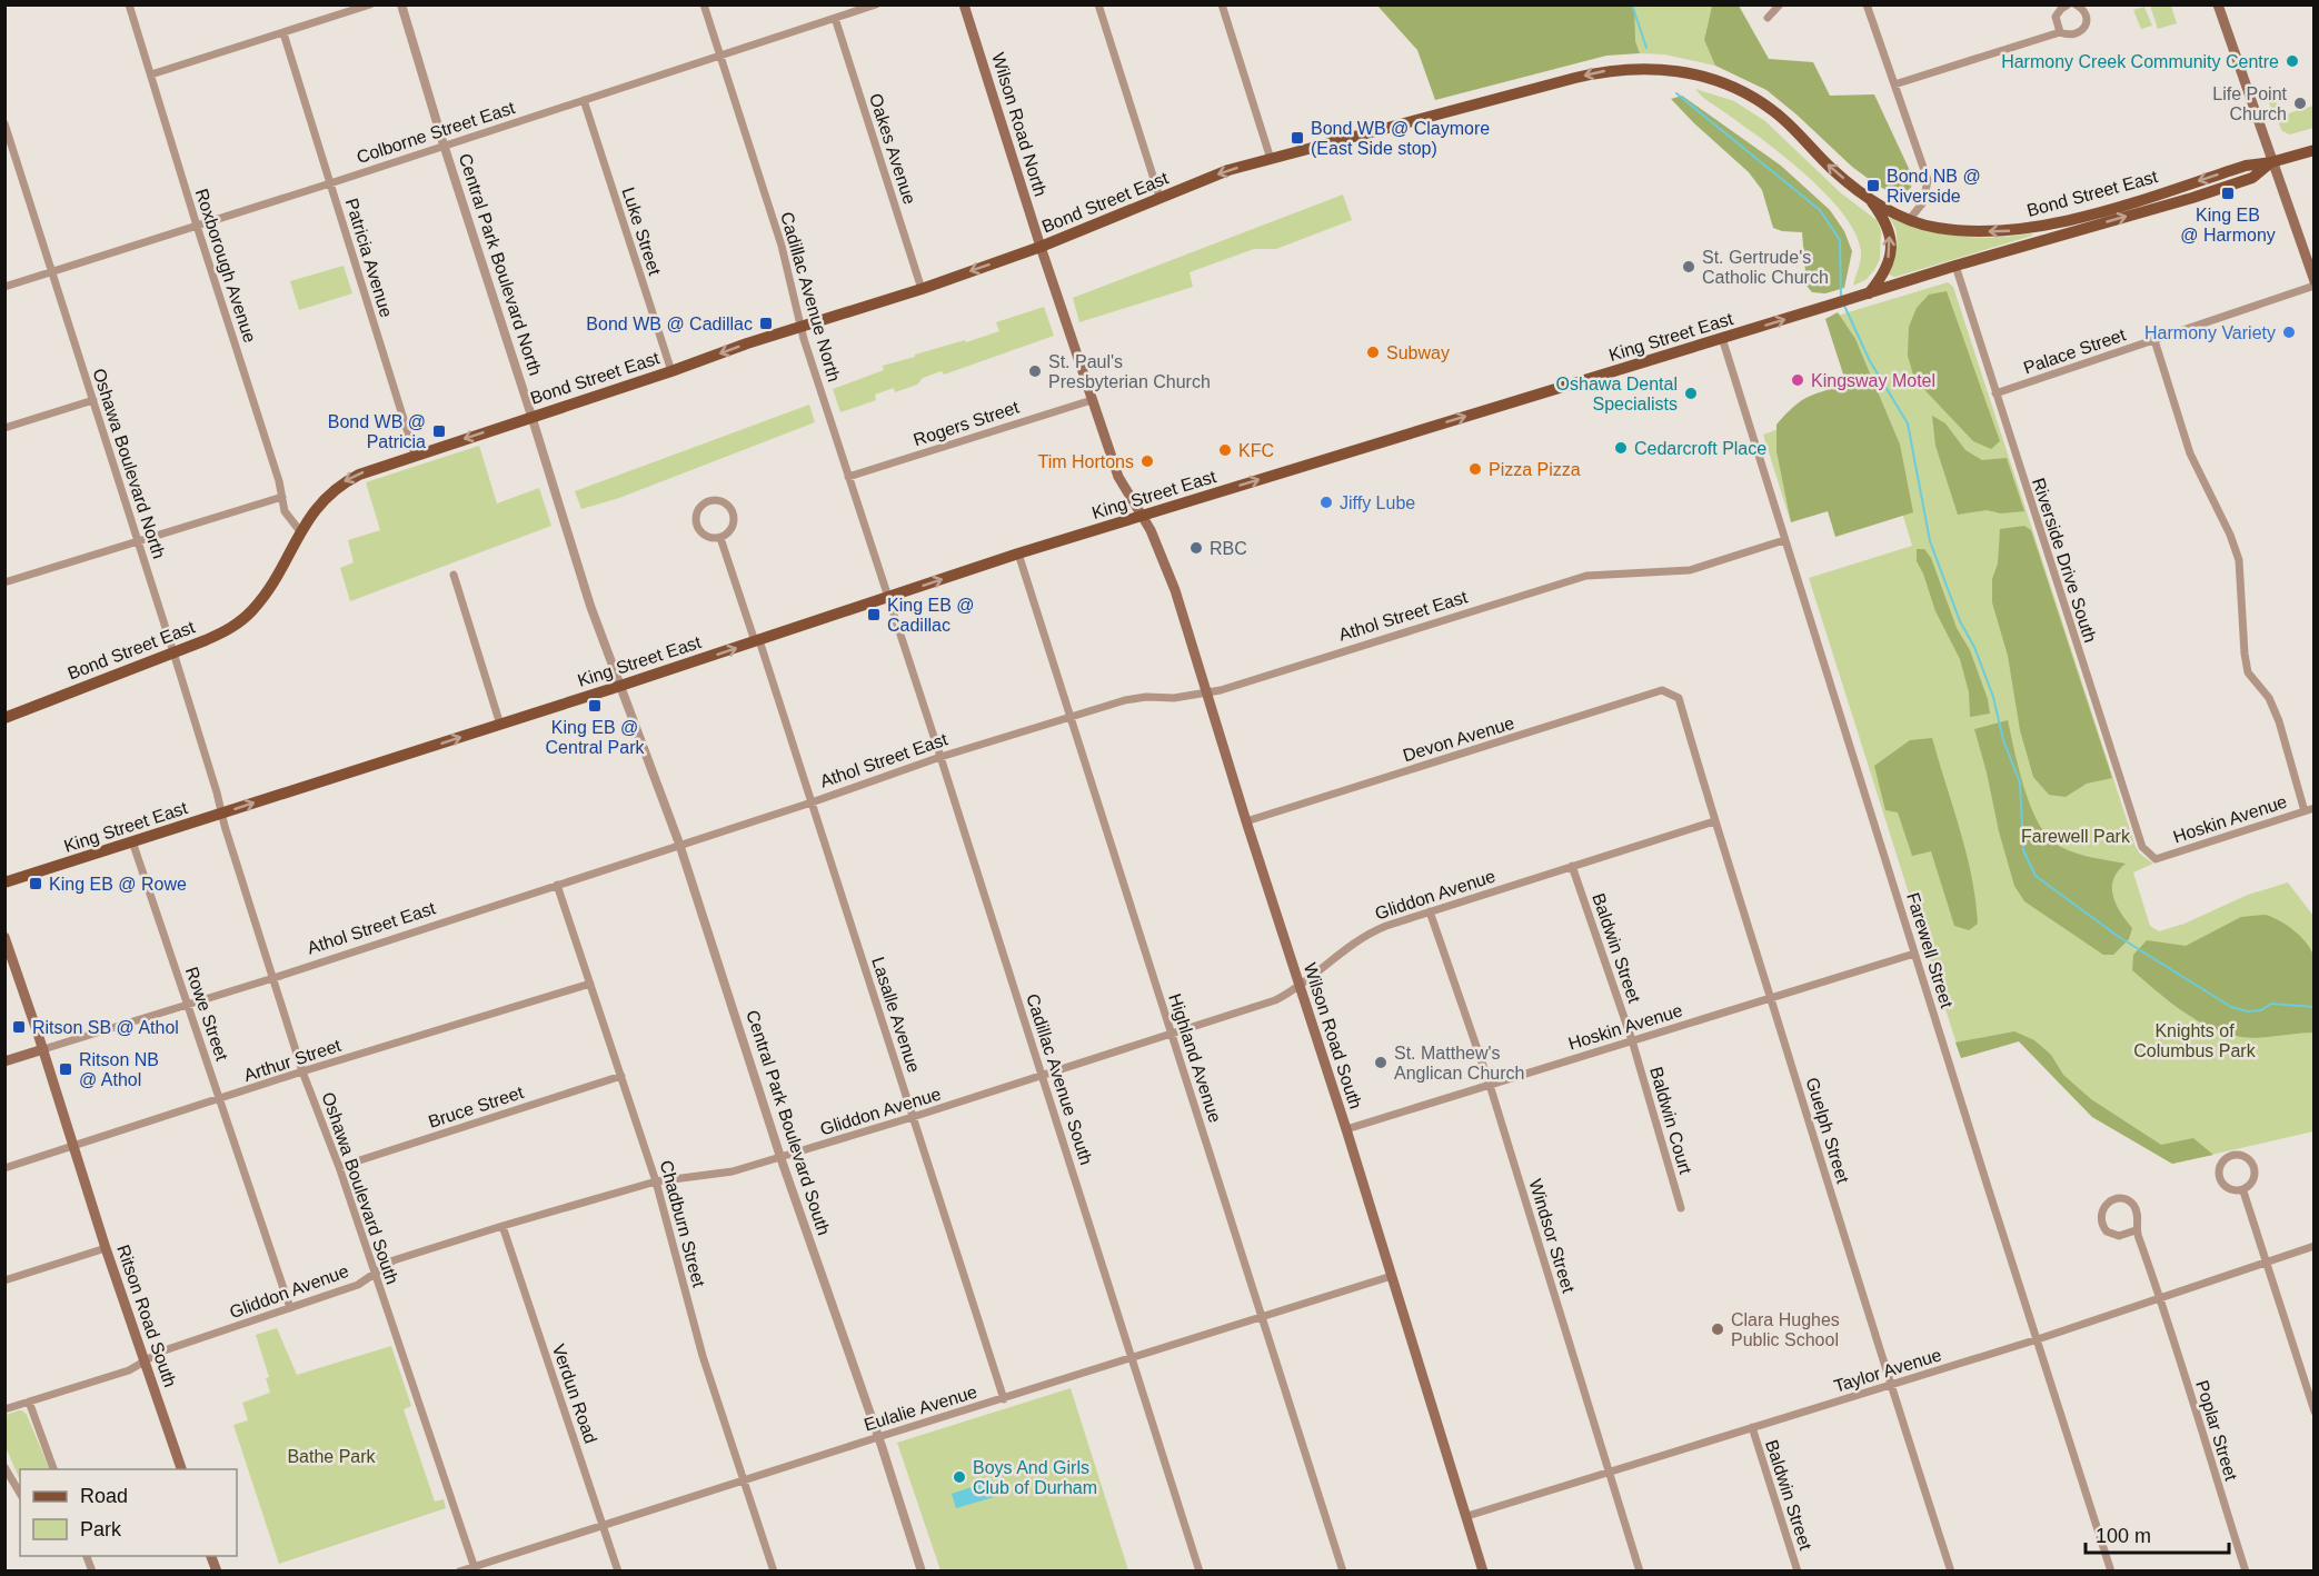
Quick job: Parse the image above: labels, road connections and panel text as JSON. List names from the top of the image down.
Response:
{
  "streets": {
    "main road": [
      "Wilson Road North",
      "Bond Street East",
      "King Street East",
      "Athol Street East",
      "Wilson Road South",
      "Ritson Road South"
    ],
    "street": [
      "Colborne Street East",
      "Oakes Avenue",
      "Luke Street",
      "Patricia Avenue",
      "Central Park Boulevard North",
      "Roxborough Avenue",
      "Cadillac Avenue North",
      "Palace Street",
      "Rogers Street",
      "Oshawa Boulevard North",
      "Riverside Drive South",
      "Devon Avenue",
      "Hoskin Avenue",
      "Gliddon Avenue",
      "Baldwin Street",
      "Farewell Street",
      "Rowe Street",
      "Lasalle Avenue",
      "Highland Avenue",
      "Arthur Street",
      "Cadillac Avenue South",
      "Bruce Street",
      "Baldwin Court",
      "Central Park Boulevard South",
      "Guelph Street",
      "Oshawa Boulevard South",
      "Chadburn Street",
      "Windsor Street",
      "Taylor Avenue",
      "Verdun Road",
      "Eulalie Avenue",
      "Poplar Street"
    ]
  },
  "crossings": [
    ["Wilson Road North", "Bond Street East"],
    ["Wilson Road North", "King Street East"],
    ["Wilson Road North", "Rogers Street"],
    ["Wilson Road North", "Wilson Road South"],
    ["Colborne Street East", "Oakes Avenue"],
    ["Colborne Street East", "Luke Street"],
    ["Colborne Street East", "Patricia Avenue"],
    ["Colborne Street East", "Central Park Boulevard North"],
    ["Colborne Street East", "Roxborough Avenue"],
    ["Colborne Street East", "Cadillac Avenue North"],
    ["Colborne Street East", "Oshawa Boulevard North"],
    ["Oakes Avenue", "Bond Street East"],
    ["Bond Street East", "Luke Street"],
    ["Bond Street East", "Patricia Avenue"],
    ["Bond Street East", "Central Park Boulevard North"],
    ["Bond Street East", "Roxborough Avenue"],
    ["Bond Street East", "Cadillac Avenue North"],
    ["Bond Street East", "King Street East"],
    ["Bond Street East", "Oshawa Boulevard North"],
    ["Central Park Boulevard North", "King Street East"],
    ["Central Park Boulevard North", "Central Park Boulevard South"],
    ["Cadillac Avenue North", "King Street East"],
    ["Cadillac Avenue North", "Rogers Street"],
    ["Cadillac Avenue North", "Cadillac Avenue South"],
    ["King Street East", "Oshawa Boulevard North"],
    ["King Street East", "Riverside Drive South"],
    ["King Street East", "Farewell Street"],
    ["King Street East", "Rowe Street"],
    ["King Street East", "Lasalle Avenue"],
    ["King Street East", "Wilson Road South"],
    ["King Street East", "Highland Avenue"],
    ["King Street East", "Cadillac Avenue South"],
    ["King Street East", "Central Park Boulevard South"],
    ["King Street East", "Oshawa Boulevard South"],
    ["Palace Street", "Riverside Drive South"],
    ["Oshawa Boulevard North", "Oshawa Boulevard South"],
    ["Riverside Drive South", "Hoskin Avenue"],
    ["Athol Street East", "Farewell Street"],
    ["Athol Street East", "Rowe Street"],
    ["Athol Street East", "Lasalle Avenue"],
    ["Athol Street East", "Wilson Road South"],
    ["Athol Street East", "Highland Avenue"],
    ["Athol Street East", "Cadillac Avenue South"],
    ["Athol Street East", "Central Park Boulevard South"],
    ["Athol Street East", "Oshawa Boulevard South"],
    ["Athol Street East", "Chadburn Street"],
    ["Athol Street East", "Ritson Road South"],
    ["Devon Avenue", "Wilson Road South"],
    ["Devon Avenue", "Guelph Street"],
    ["Hoskin Avenue", "Baldwin Street"],
    ["Hoskin Avenue", "Farewell Street"],
    ["Hoskin Avenue", "Wilson Road South"],
    ["Hoskin Avenue", "Baldwin Court"],
    ["Hoskin Avenue", "Guelph Street"],
    ["Hoskin Avenue", "Windsor Street"],
    ["Gliddon Avenue", "Baldwin Street"],
    ["Gliddon Avenue", "Rowe Street"],
    ["Gliddon Avenue", "Lasalle Avenue"],
    ["Gliddon Avenue", "Wilson Road South"],
    ["Gliddon Avenue", "Highland Avenue"],
    ["Gliddon Avenue", "Cadillac Avenue South"],
    ["Gliddon Avenue", "Central Park Boulevard South"],
    ["Gliddon Avenue", "Guelph Street"],
    ["Gliddon Avenue", "Oshawa Boulevard South"],
    ["Gliddon Avenue", "Chadburn Street"],
    ["Gliddon Avenue", "Windsor Street"],
    ["Gliddon Avenue", "Ritson Road South"],
    ["Gliddon Avenue", "Verdun Road"],
    ["Baldwin Street", "Baldwin Court"],
    ["Baldwin Street", "Taylor Avenue"],
    ["Farewell Street", "Taylor Avenue"],
    ["Rowe Street", "Arthur Street"],
    ["Lasalle Avenue", "Eulalie Avenue"],
    ["Wilson Road South", "Taylor Avenue"],
    ["Wilson Road South", "Eulalie Avenue"],
    ["Highland Avenue", "Eulalie Avenue"],
    ["Arthur Street", "Oshawa Boulevard South"],
    ["Arthur Street", "Chadburn Street"],
    ["Arthur Street", "Ritson Road South"],
    ["Cadillac Avenue South", "Eulalie Avenue"],
    ["Bruce Street", "Oshawa Boulevard South"],
    ["Bruce Street", "Chadburn Street"],
    ["Central Park Boulevard South", "Eulalie Avenue"],
    ["Guelph Street", "Taylor Avenue"],
    ["Oshawa Boulevard South", "Eulalie Avenue"],
    ["Chadburn Street", "Eulalie Avenue"],
    ["Windsor Street", "Taylor Avenue"],
    ["Taylor Avenue", "Poplar Street"],
    ["Verdun Road", "Eulalie Avenue"]
  ],
  "one_way": ["Bond Street East", "King Street East"],
  "parks": ["Farewell Park", "Knights of Columbus Park", "Bathe Park"],
  "places": {
    "other": [
      "Harmony Creek Community Centre",
      "Life Point Church",
      "St. Gertrude's Catholic Church",
      "Harmony Variety",
      "Subway",
      "St. Paul's Presbyterian Church",
      "Kingsway Motel",
      "Oshawa Dental Specialists",
      "Cedarcroft Place",
      "KFC",
      "Tim Hortons",
      "Pizza Pizza",
      "Jiffy Lube",
      "RBC",
      "St. Matthew's Anglican Church",
      "Clara Hughes Public School",
      "Boys And Girls Club of Durham"
    ],
    "transit": [
      "Bond WB @ Claymore (East Side stop)",
      "Bond NB @ Riverside",
      "King EB @ Harmony",
      "Bond WB @ Cadillac",
      "Bond WB @ Patricia",
      "King EB @ Cadillac",
      "King EB @ Central Park",
      "King EB @ Rowe",
      "Ritson SB @ Athol",
      "Ritson NB @ Athol"
    ]
  },
  "legend": ["Road", "Park"],
  "scale_bar": "100 m"
}
